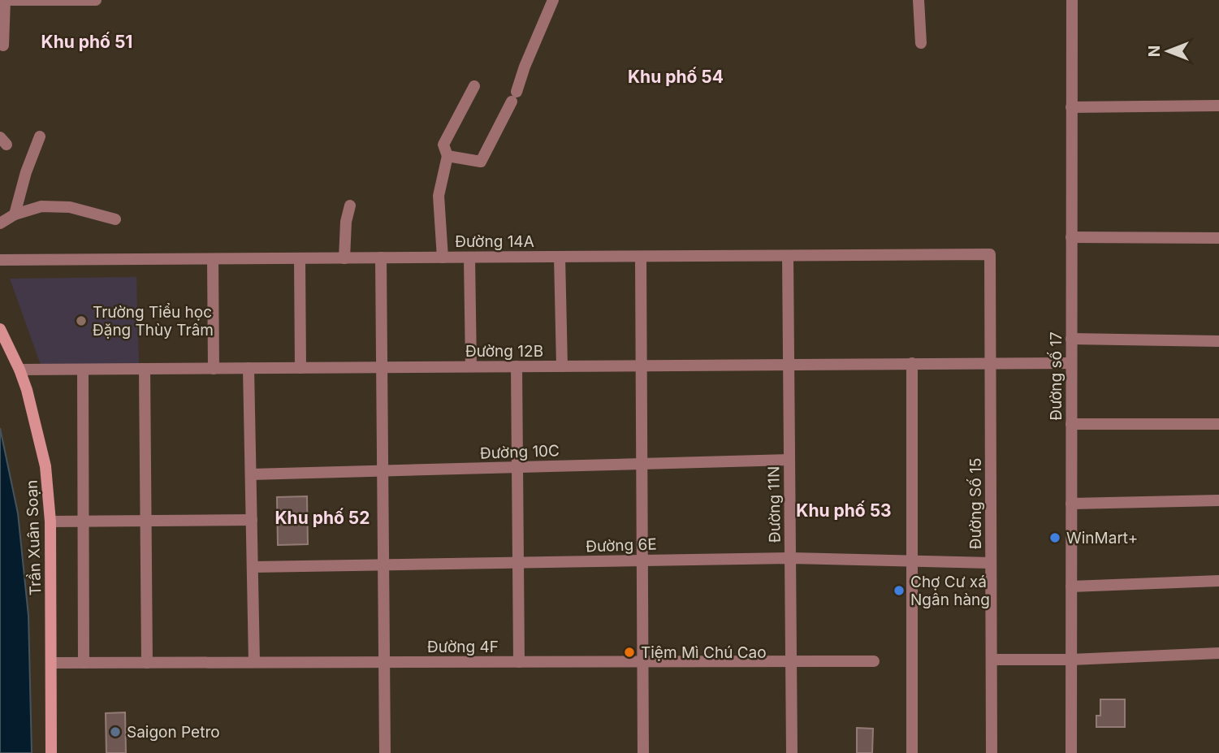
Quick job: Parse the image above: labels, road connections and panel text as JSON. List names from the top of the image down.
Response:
{
  "streets": {
    "main road": ["Trần Xuân Soạn"],
    "street": [
      "Đường 14A",
      "Đường 12B",
      "Đường số 17",
      "Đường 10C",
      "Đường Số 15",
      "Đường 11N",
      "Đường 6E",
      "Đường 4F"
    ]
  },
  "crossings": [
    ["Đường 14A", "Đường Số 15"],
    ["Đường 14A", "Đường 11N"],
    ["Đường 12B", "Đường số 17"],
    ["Đường 12B", "Đường Số 15"],
    ["Đường 12B", "Đường 11N"],
    ["Đường 12B", "Trần Xuân Soạn"],
    ["Đường 10C", "Đường 11N"],
    ["Đường Số 15", "Đường 6E"],
    ["Đường 11N", "Đường 6E"],
    ["Đường 11N", "Đường 4F"],
    ["Trần Xuân Soạn", "Đường 4F"]
  ],
  "districts": [
    "Khu phố 51",
    "Khu phố 54",
    "Khu phố 53",
    "Khu phố 52"
  ],
  "places": [
    "Trường Tiểu học Đặng Thùy Trâm",
    "WinMart+",
    "Chợ Cư xá Ngân hàng",
    "Tiệm Mì Chú Cao",
    "Saigon Petro"
  ],
  "north": "left"
}
